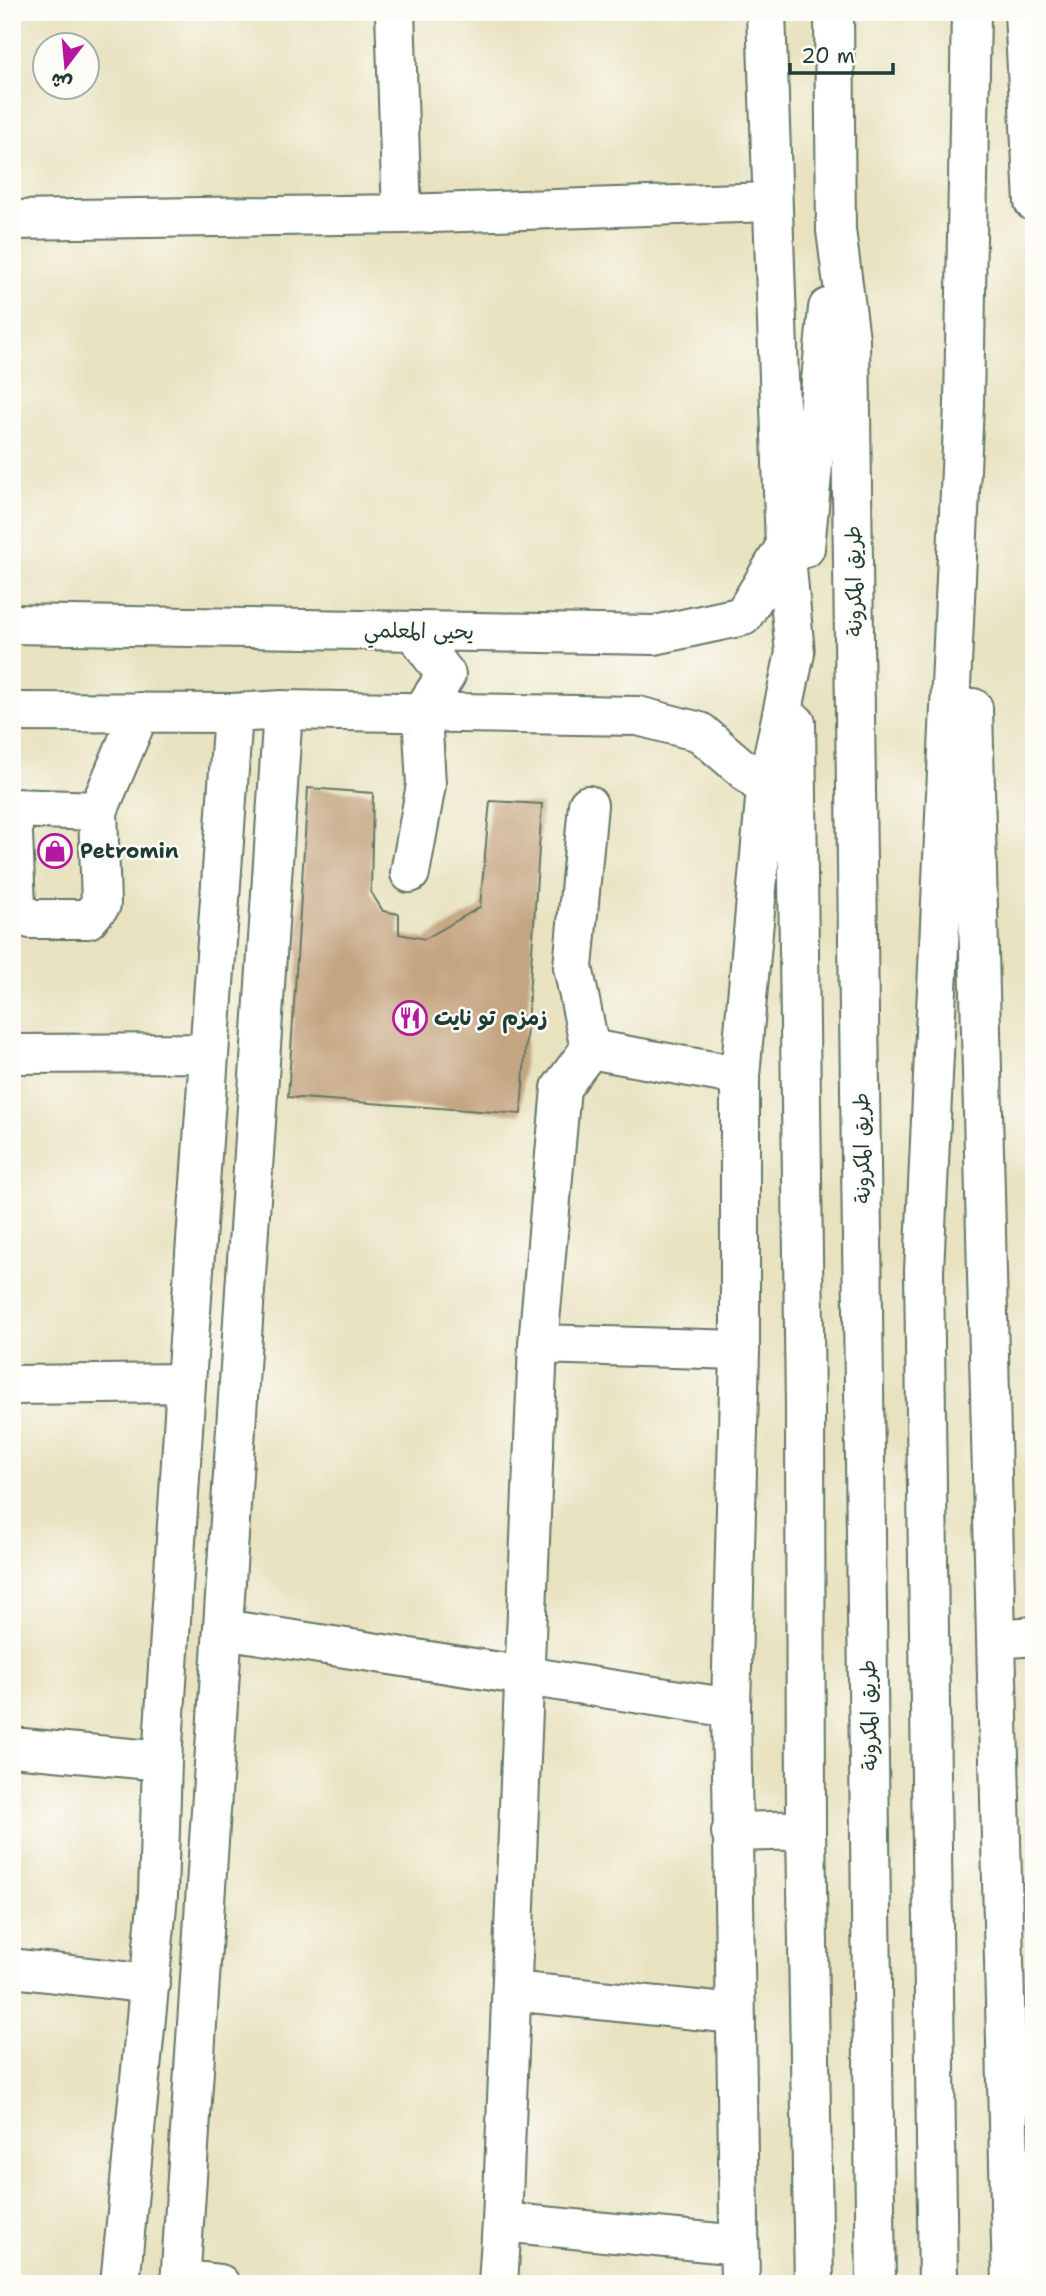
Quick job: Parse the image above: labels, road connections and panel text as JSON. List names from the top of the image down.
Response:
{
  "streets": {
    "main road": ["طريق المكرونة", "يحيى المعلمي"]
  },
  "places": {
    "shop": ["Petromin"],
    "restaurant": ["زمزم تو نايت"]
  },
  "scale_bar": "20 m",
  "north": "bottom"
}
